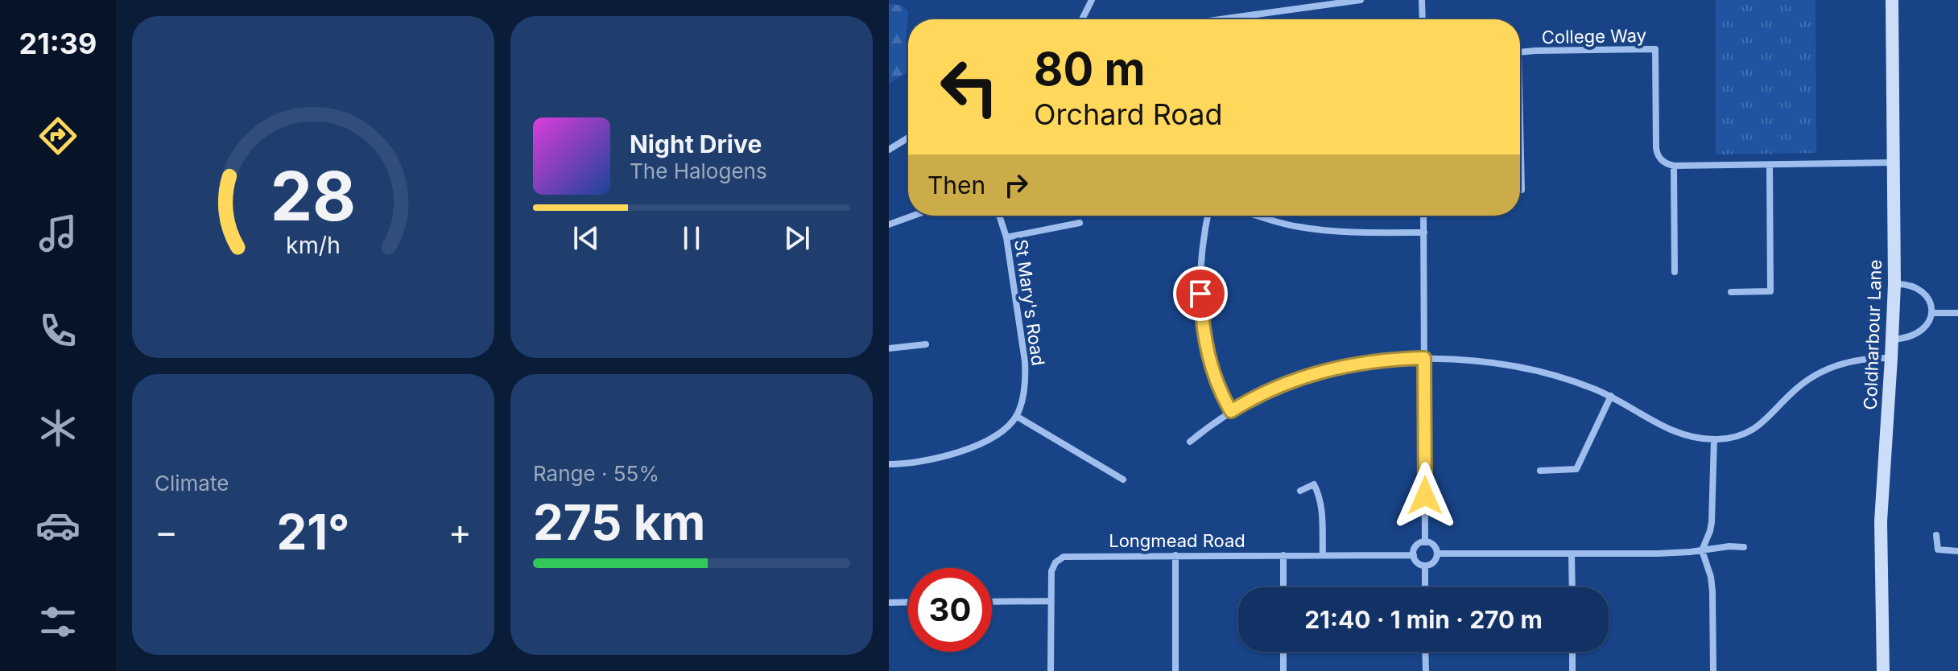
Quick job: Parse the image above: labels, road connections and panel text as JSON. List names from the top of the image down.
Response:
{
  "streets": {
    "street": [
      "College Way",
      "St Mary's Road",
      "Coldharbour Lane",
      "Longmead Road"
    ]
  },
  "page": {
    "tabs": "21:39",
    "turn": ["80 m", "Orchard Road"],
    "song": ["Night Drive", "The Halogens"],
    "then": "Then",
    "tile": [
      "Climate",
      ["Range · 55%", "275 km"]
    ],
    "heat": ["−", "21°", "+"],
    "limit": "30",
    "trip": "21:40 · 1 min · 270 m",
    "gauge": ["28", "km/h"]
  }
}
